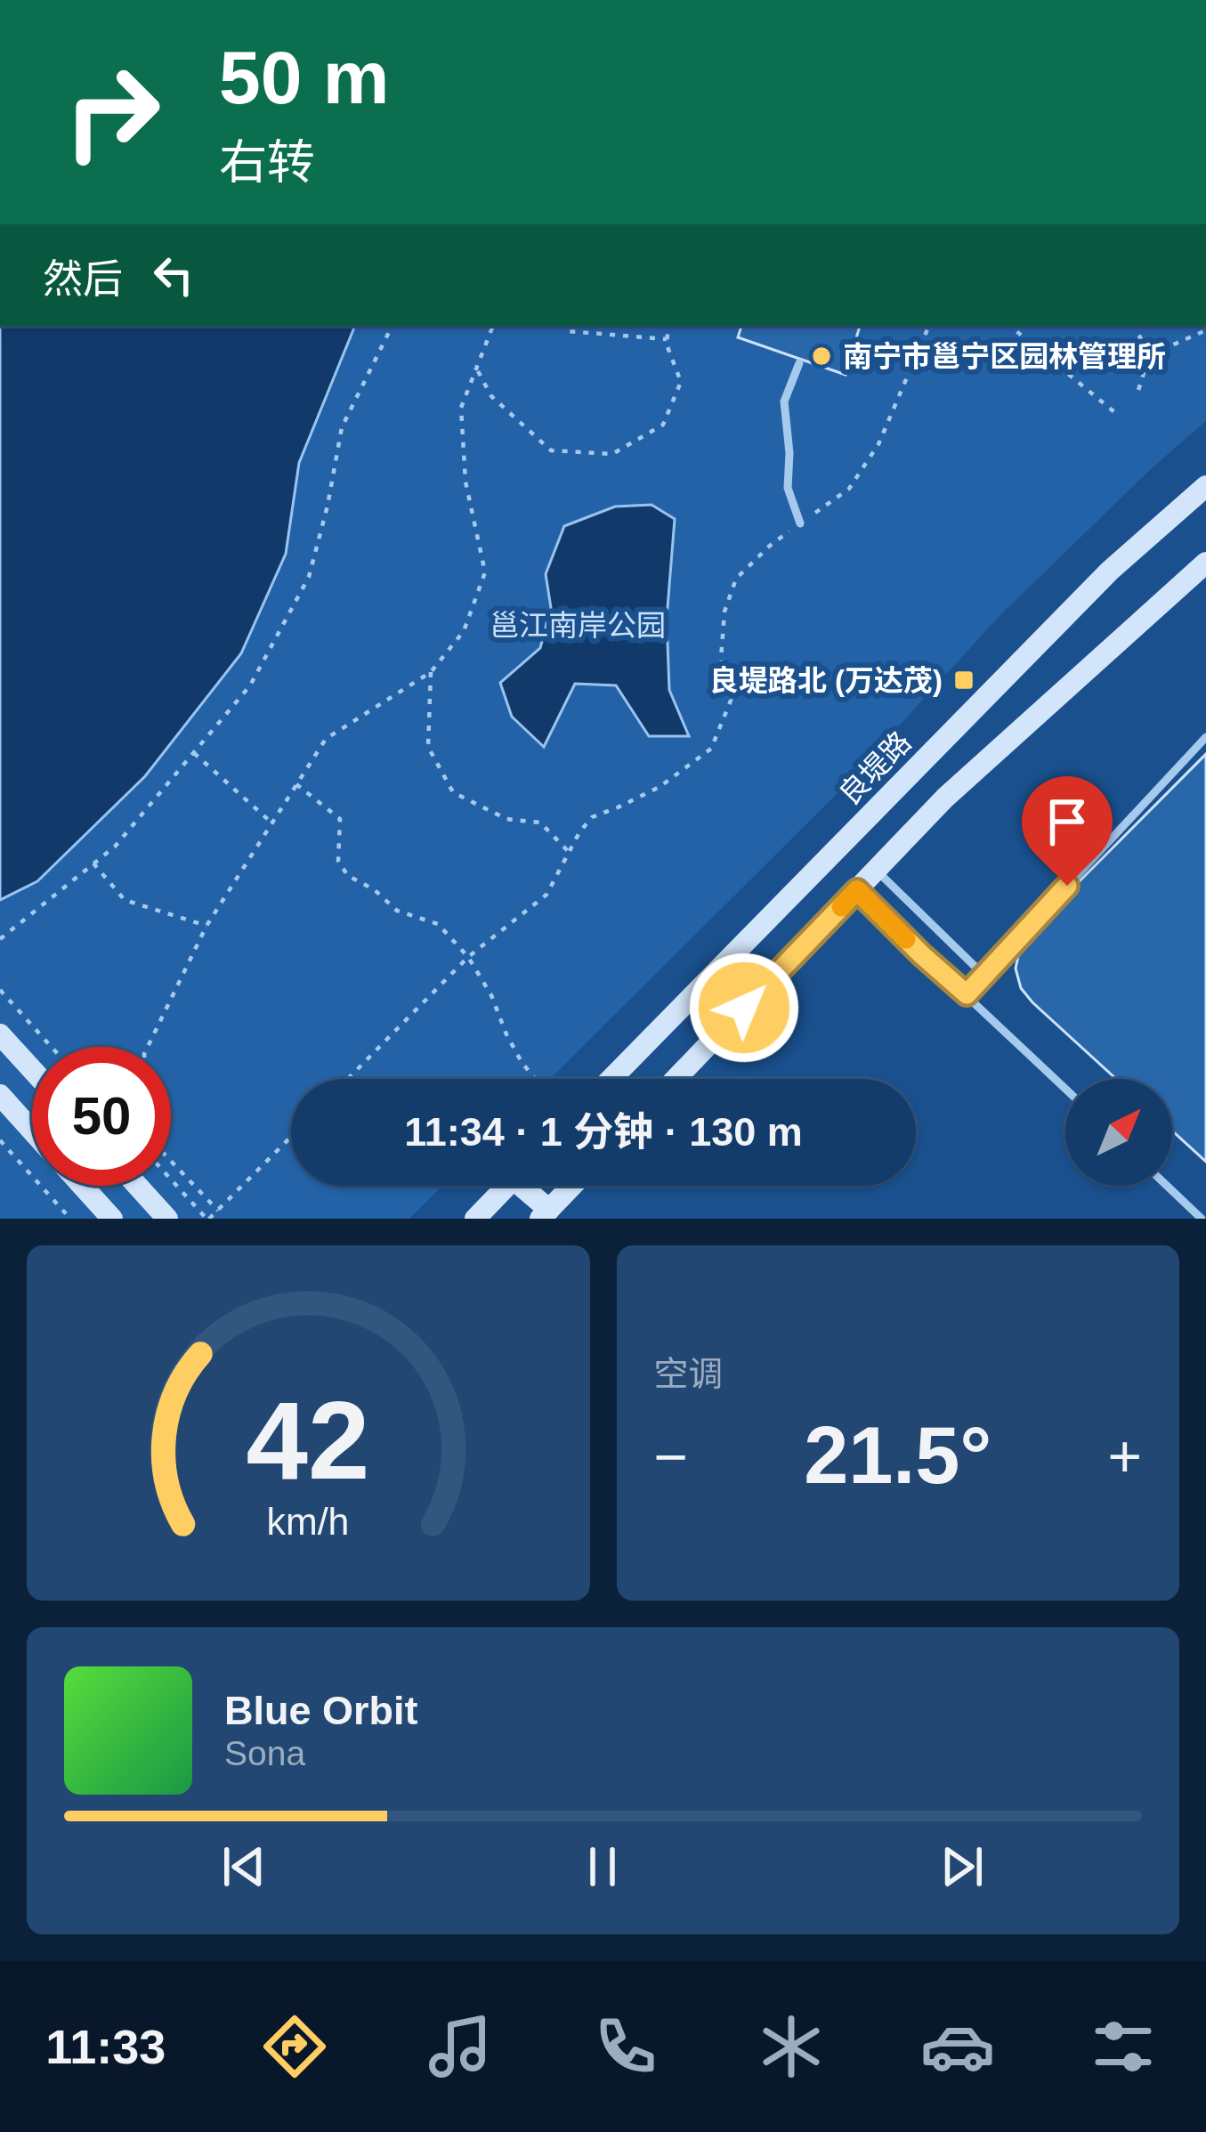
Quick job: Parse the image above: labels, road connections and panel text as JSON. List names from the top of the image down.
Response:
{
  "streets": {
    "main road": ["良堤路"]
  },
  "parks": ["邕江南岸公园"],
  "places": {
    "other": ["南宁市邕宁区园林管理所"],
    "transit": ["良堤路北 (万达茂)"]
  },
  "north": "top right",
  "page": {
    "turn": ["50 m", "右转"],
    "then": "然后",
    "limit": "50",
    "trip": "11:34 · 1 分钟 · 130 m",
    "tile": "空调",
    "heat": ["−", "21.5°", "+"],
    "song": ["Blue Orbit", "Sona"],
    "tabs": "11:33",
    "gauge": ["42", "km/h"]
  }
}
